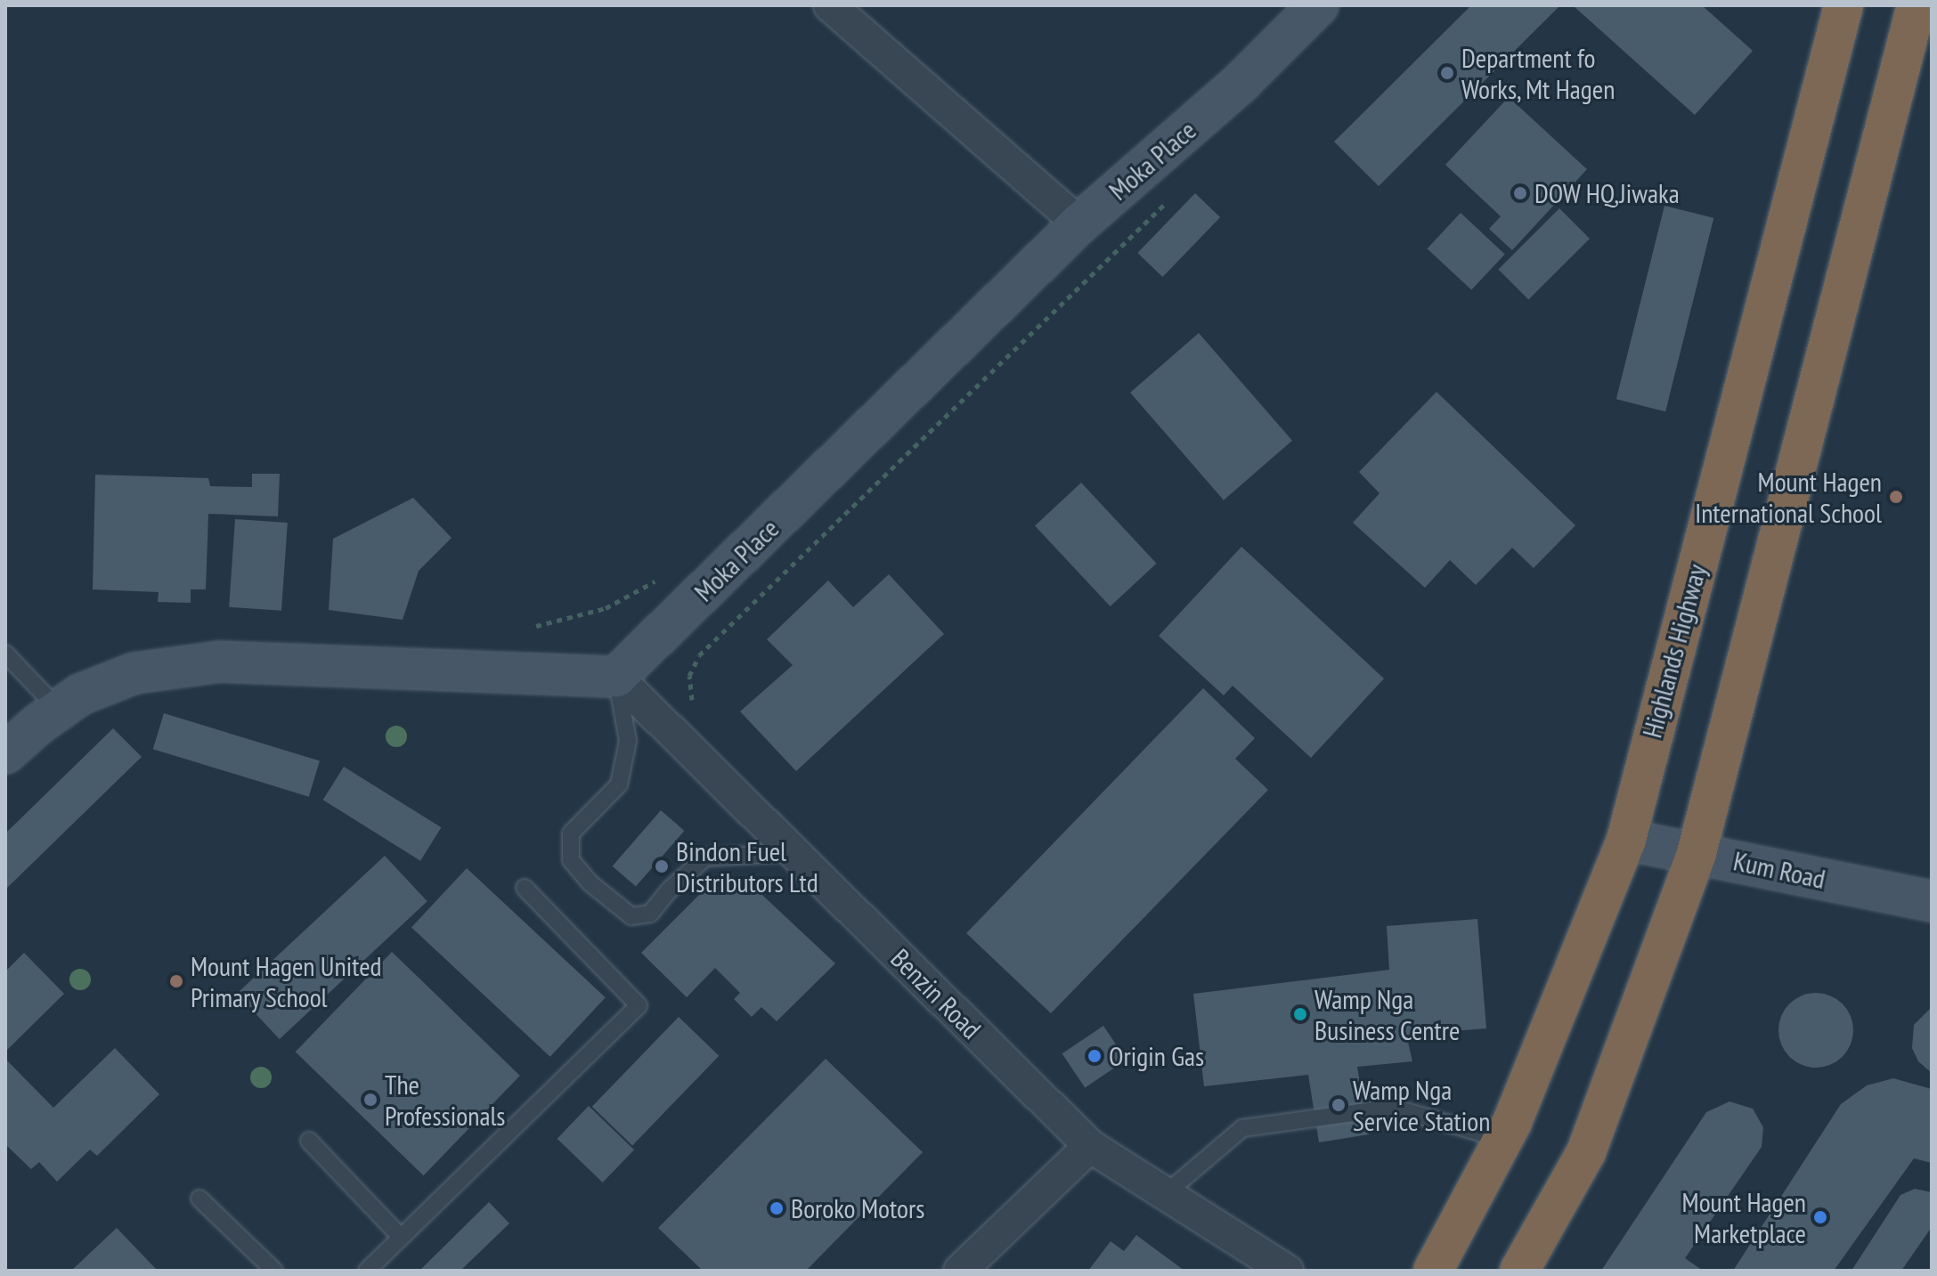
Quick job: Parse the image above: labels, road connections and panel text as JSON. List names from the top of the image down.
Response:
{
  "streets": {
    "highway": ["Highlands Highway"],
    "street": ["Moka Place", "Kum Road", "Benzin Road"]
  },
  "crossings": [
    ["Moka Place", "Benzin Road"],
    ["Highlands Highway", "Kum Road"]
  ],
  "places": [
    "Department fo Works, Mt Hagen",
    "DOW HQ,Jiwaka",
    "Mount Hagen International School",
    "Bindon Fuel Distributors Ltd",
    "Mount Hagen United Primary School",
    "Wamp Nga Business Centre",
    "Origin Gas",
    "The Professionals",
    "Wamp Nga Service Station",
    "Boroko Motors",
    "Mount Hagen Marketplace"
  ]
}
